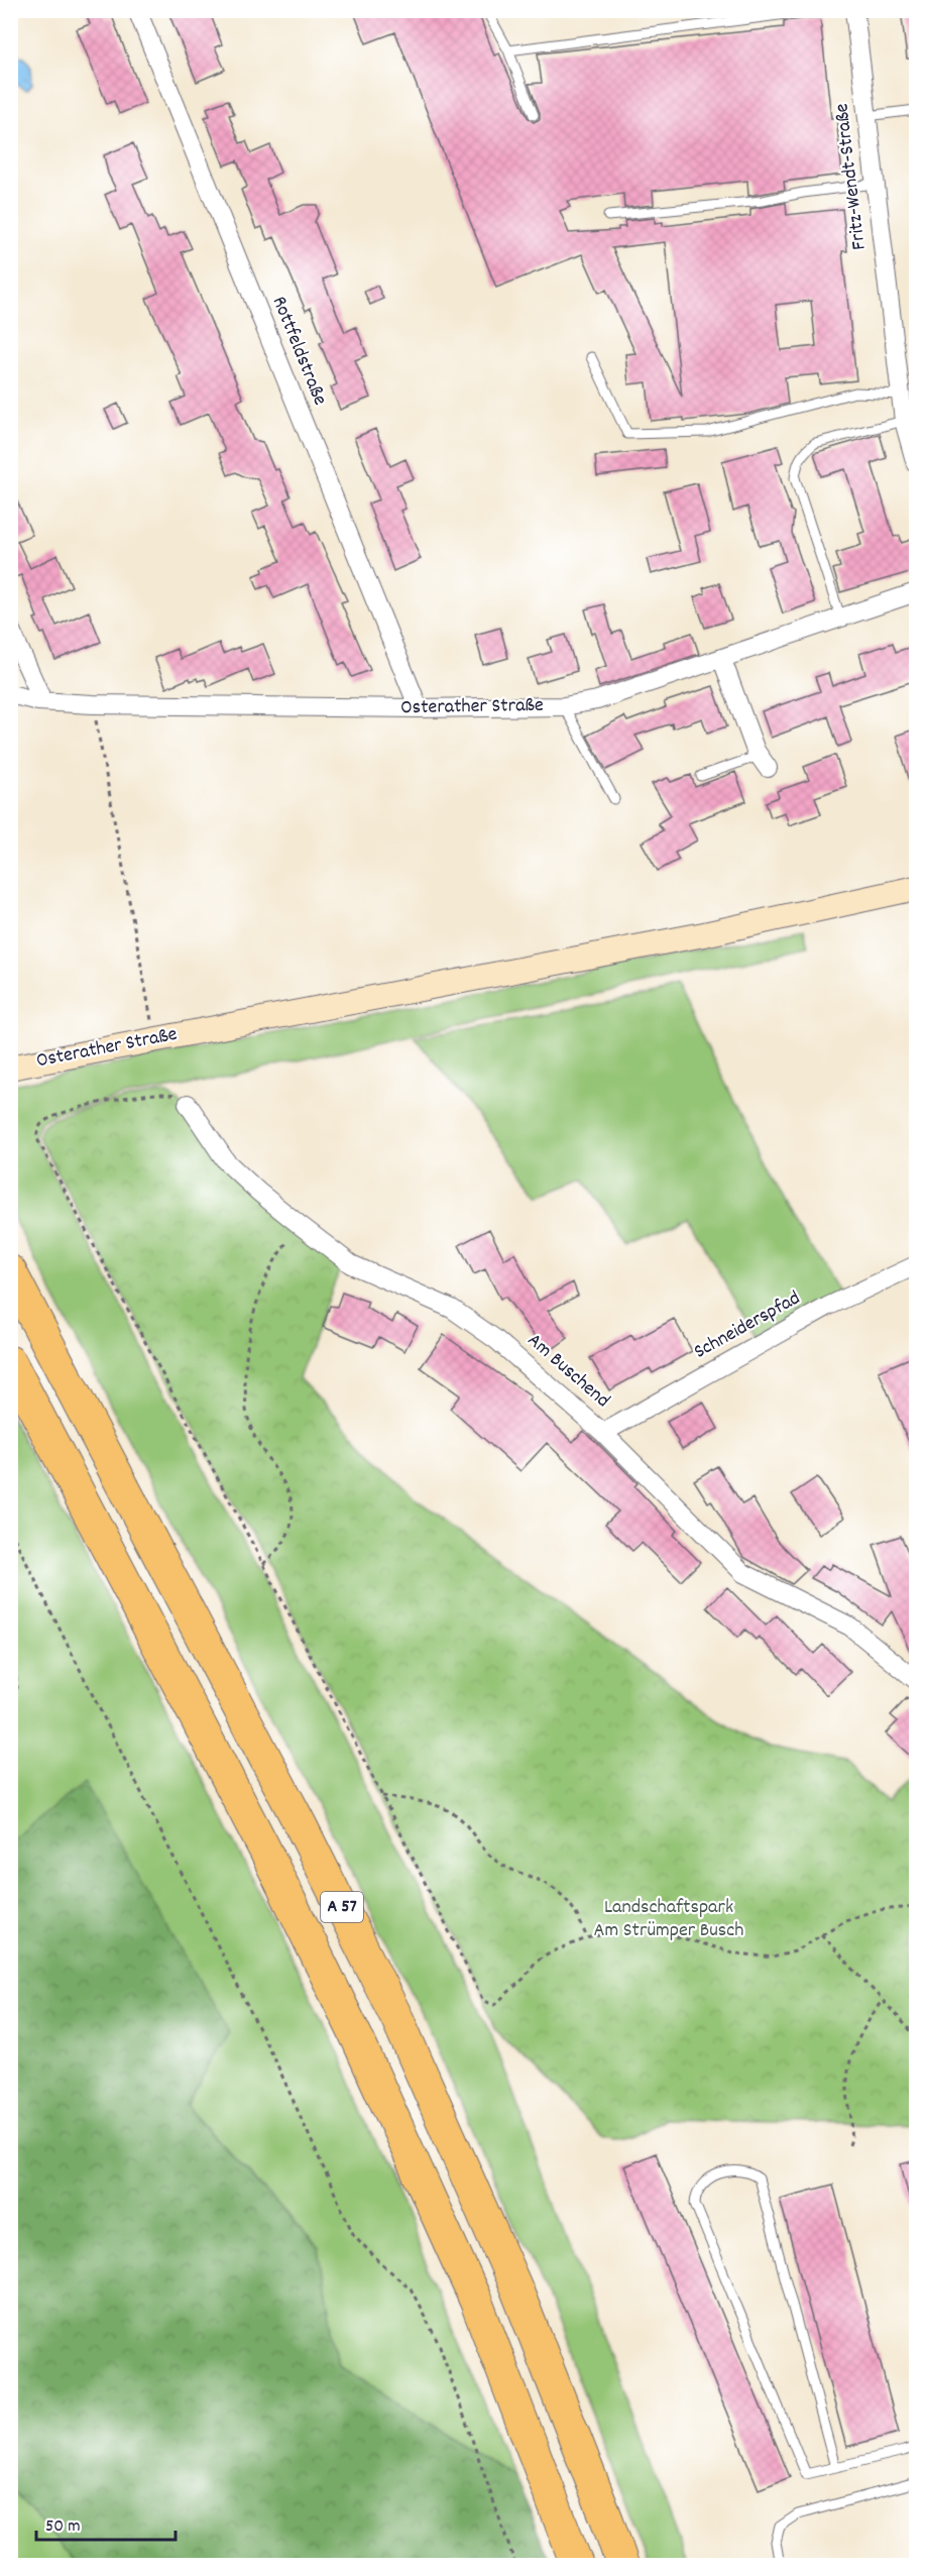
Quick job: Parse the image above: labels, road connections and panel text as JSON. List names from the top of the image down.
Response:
{
  "streets": {
    "highway": ["A 57"],
    "main road": ["Osterather Straße"],
    "street": [
      "Fritz-Wendt-Straße",
      "Rottfeldstraße",
      "Schneiderspfad",
      "Am Buschend"
    ]
  },
  "crossings": [
    ["Rottfeldstraße", "Osterather Straße"],
    ["Schneiderspfad", "Am Buschend"]
  ],
  "parks": ["Landschaftspark Am Strümper Busch"],
  "scale_bar": "50 m"
}
